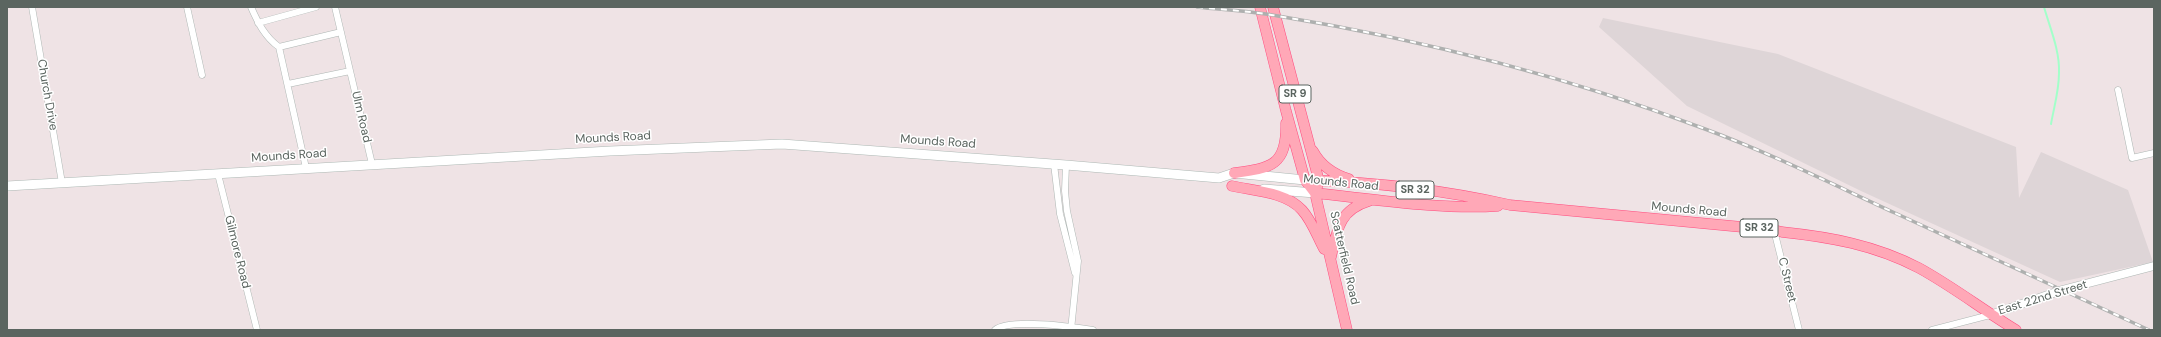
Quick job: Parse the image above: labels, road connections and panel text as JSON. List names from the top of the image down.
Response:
{
  "streets": {
    "main road": [
      "SR 9",
      "Mounds Road",
      "SR 32",
      "Scatterfield Road"
    ],
    "street": [
      "Church Drive",
      "Ulm Road",
      "Gilmore Road",
      "C Street",
      "East 22nd Street"
    ]
  },
  "crossings": [
    ["SR 9", "Mounds Road"],
    ["Church Drive", "Mounds Road"],
    ["Ulm Road", "Mounds Road"],
    ["Mounds Road", "SR 32"],
    ["Mounds Road", "Gilmore Road"],
    ["Mounds Road", "Scatterfield Road"],
    ["Mounds Road", "C Street"],
    ["Mounds Road", "East 22nd Street"],
    ["SR 32", "Scatterfield Road"],
    ["SR 32", "East 22nd Street"]
  ]
}
